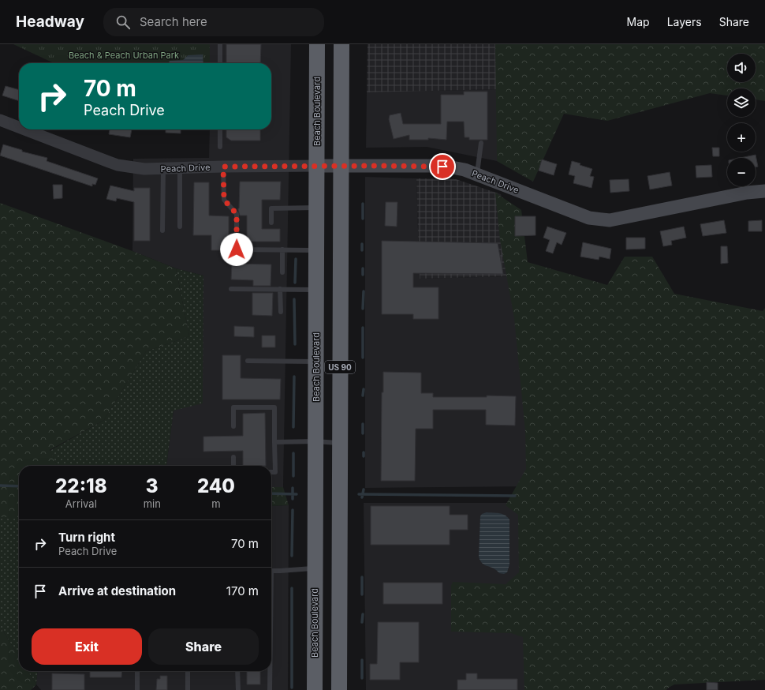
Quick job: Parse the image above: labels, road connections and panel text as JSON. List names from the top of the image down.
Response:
{
  "streets": {
    "highway": ["Beach Boulevard", "US 90"],
    "main road": ["Peach Drive"]
  },
  "crossings": [
    ["Beach Boulevard", "Peach Drive"],
    ["Peach Drive", "US 90"]
  ],
  "parks": ["Beach & Peach Urban Park"],
  "page": {
    "header": "Headway",
    "search": "Search here",
    "nav": ["Map", "Layers", "Share"],
    "map_buttons": ["+", "−"],
    "turn": ["70 m", "Peach Drive"],
    "eta": [
      "22:18",
      "Arrival",
      "3",
      "min",
      "240",
      "m"
    ],
    "list": [
      {
        "name": "Turn right",
        "note": "Peach Drive",
        "value": "70 m"
      },
      {
        "name": "Arrive at destination",
        "value": "170 m"
      }
    ],
    "buttons": ["Exit", "Share"]
  }
}
